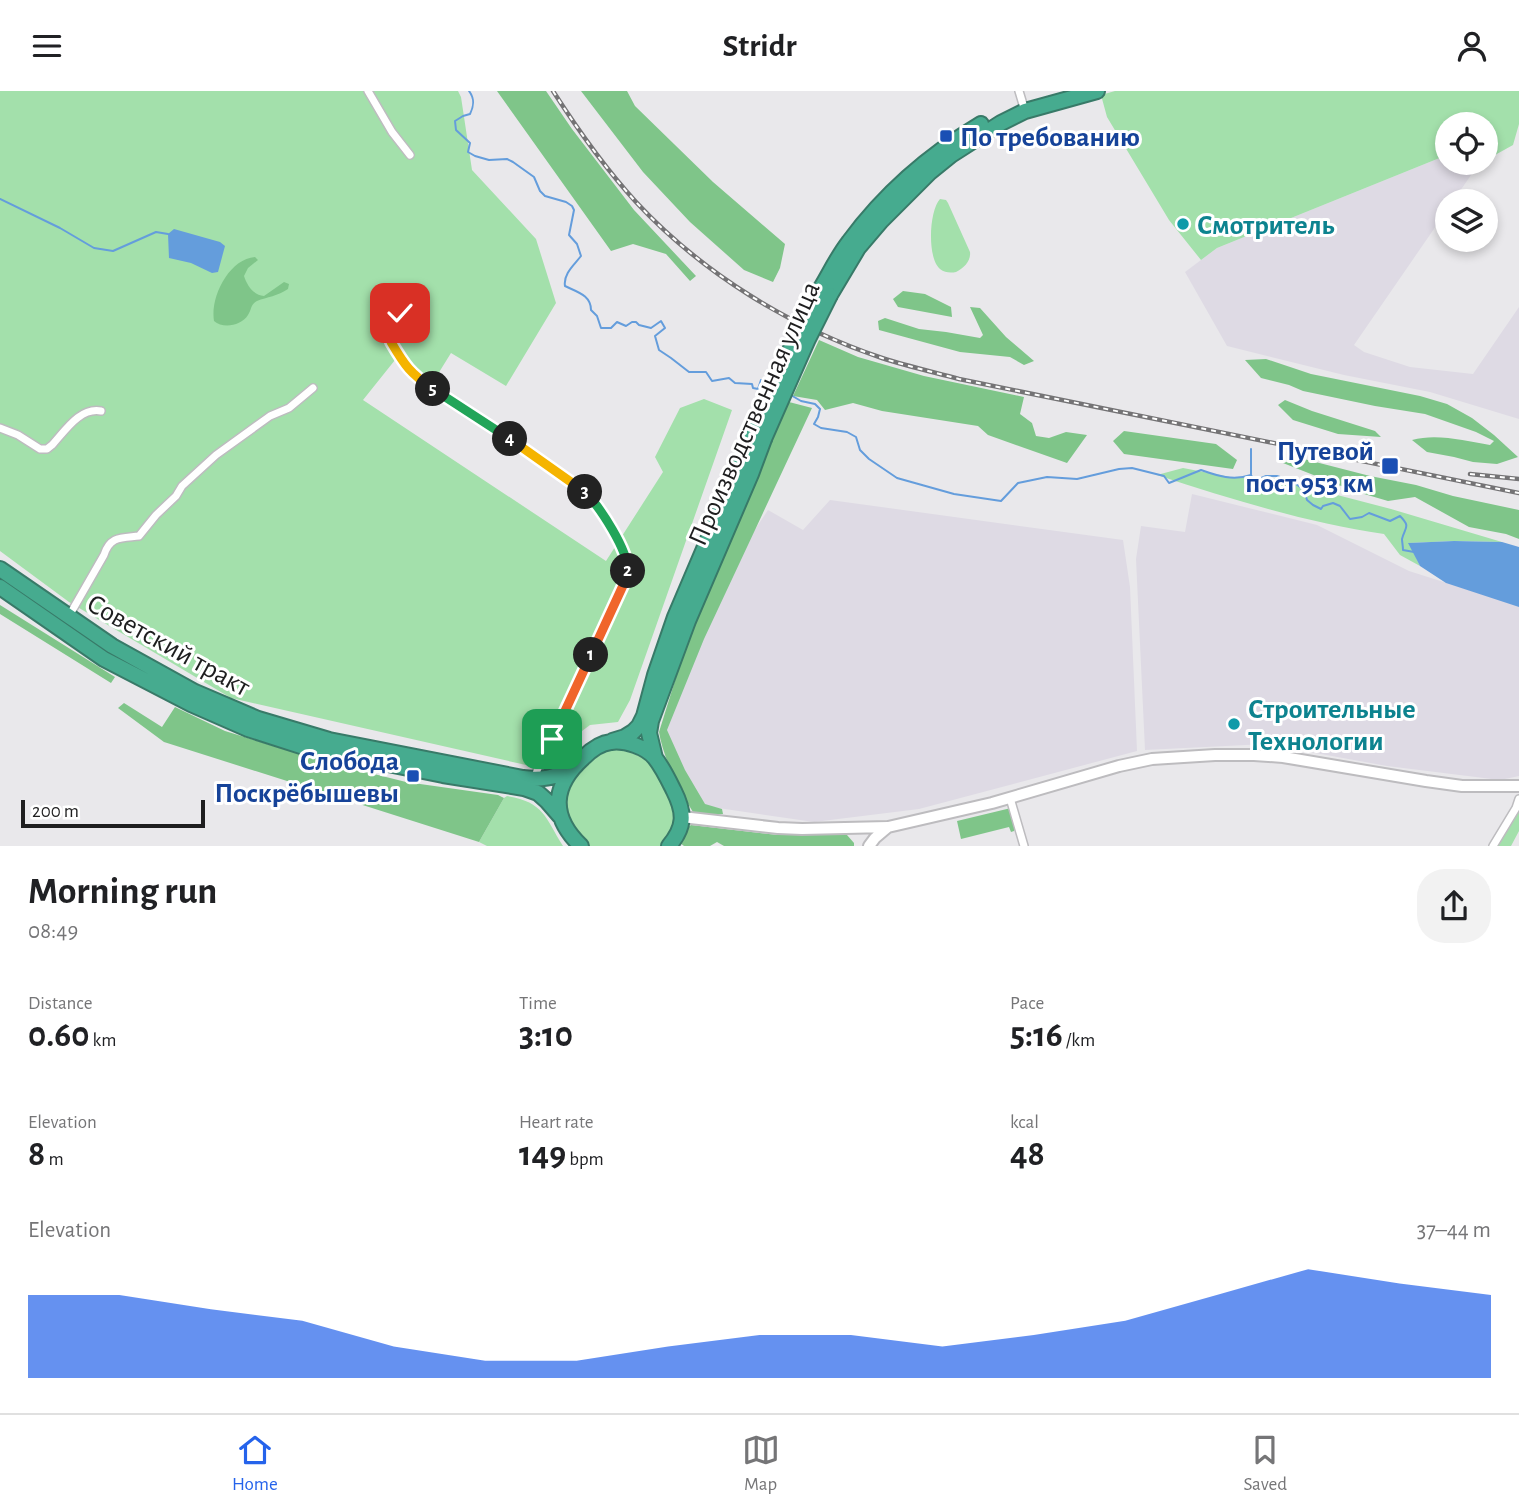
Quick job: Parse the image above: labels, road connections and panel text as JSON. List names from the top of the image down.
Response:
{
  "streets": {
    "highway": ["Производственная улица", "Советский тракт"]
  },
  "crossings": [
    ["Производственная улица", "Советский тракт"]
  ],
  "places": {
    "transit": ["По требованию", "Путевой пост 953 км", "Слобода Поскрёбышевы"],
    "other": ["Смотритель", "Строительные Технологии"]
  },
  "scale_bar": "200 m",
  "page": {
    "header": "Stridr",
    "pins": [
      "5",
      "4",
      "3",
      "2",
      "1"
    ],
    "scale": "200 m",
    "heading": ["Morning run", "08:49"],
    "stats": [
      ["Distance", "0.60 km"],
      ["Time", "3:10"],
      ["Pace", "5:16 /km"],
      ["Elevation", "8 m"],
      ["Heart rate", "149 bpm"],
      ["kcal", "48"]
    ],
    "chart": ["Elevation", "37–44 m"],
    "tabs": ["Home", "Map", "Saved"]
  }
}
